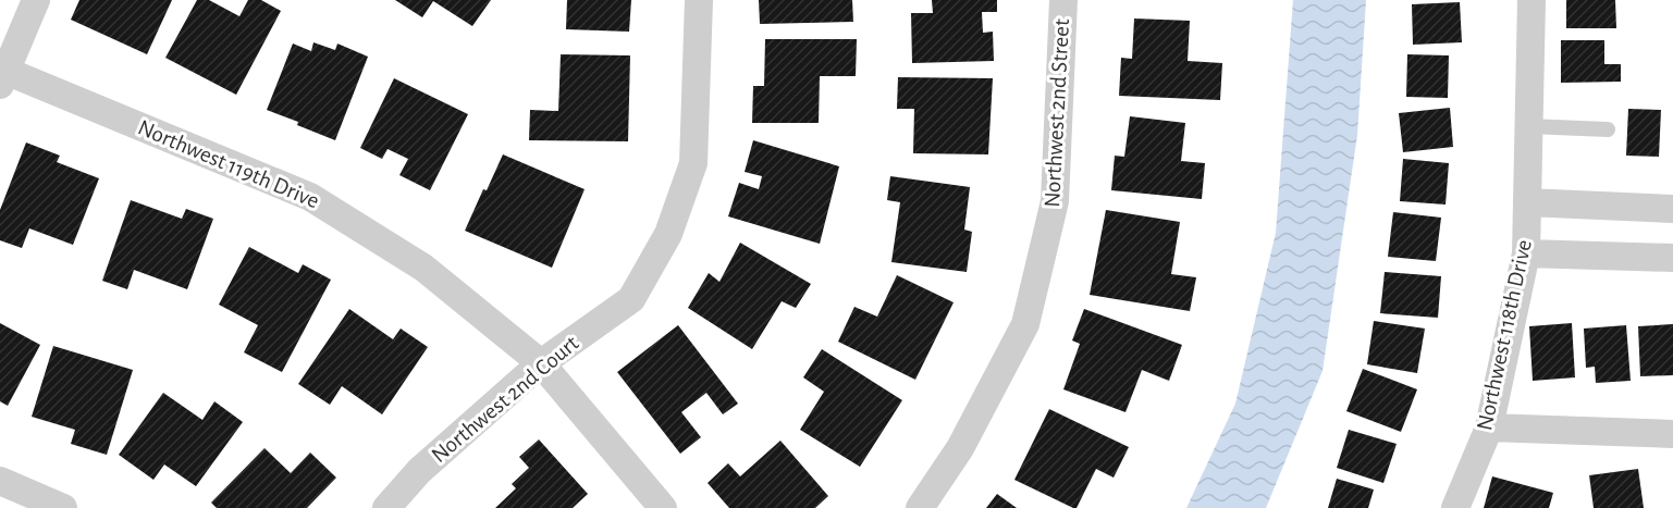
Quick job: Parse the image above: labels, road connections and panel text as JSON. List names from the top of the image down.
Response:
{
  "streets": {
    "street": [
      "Northwest 2nd Street",
      "Northwest 119th Drive",
      "Northwest 118th Drive",
      "Northwest 2nd Court"
    ]
  },
  "crossings": [
    ["Northwest 119th Drive", "Northwest 2nd Court"]
  ]
}
